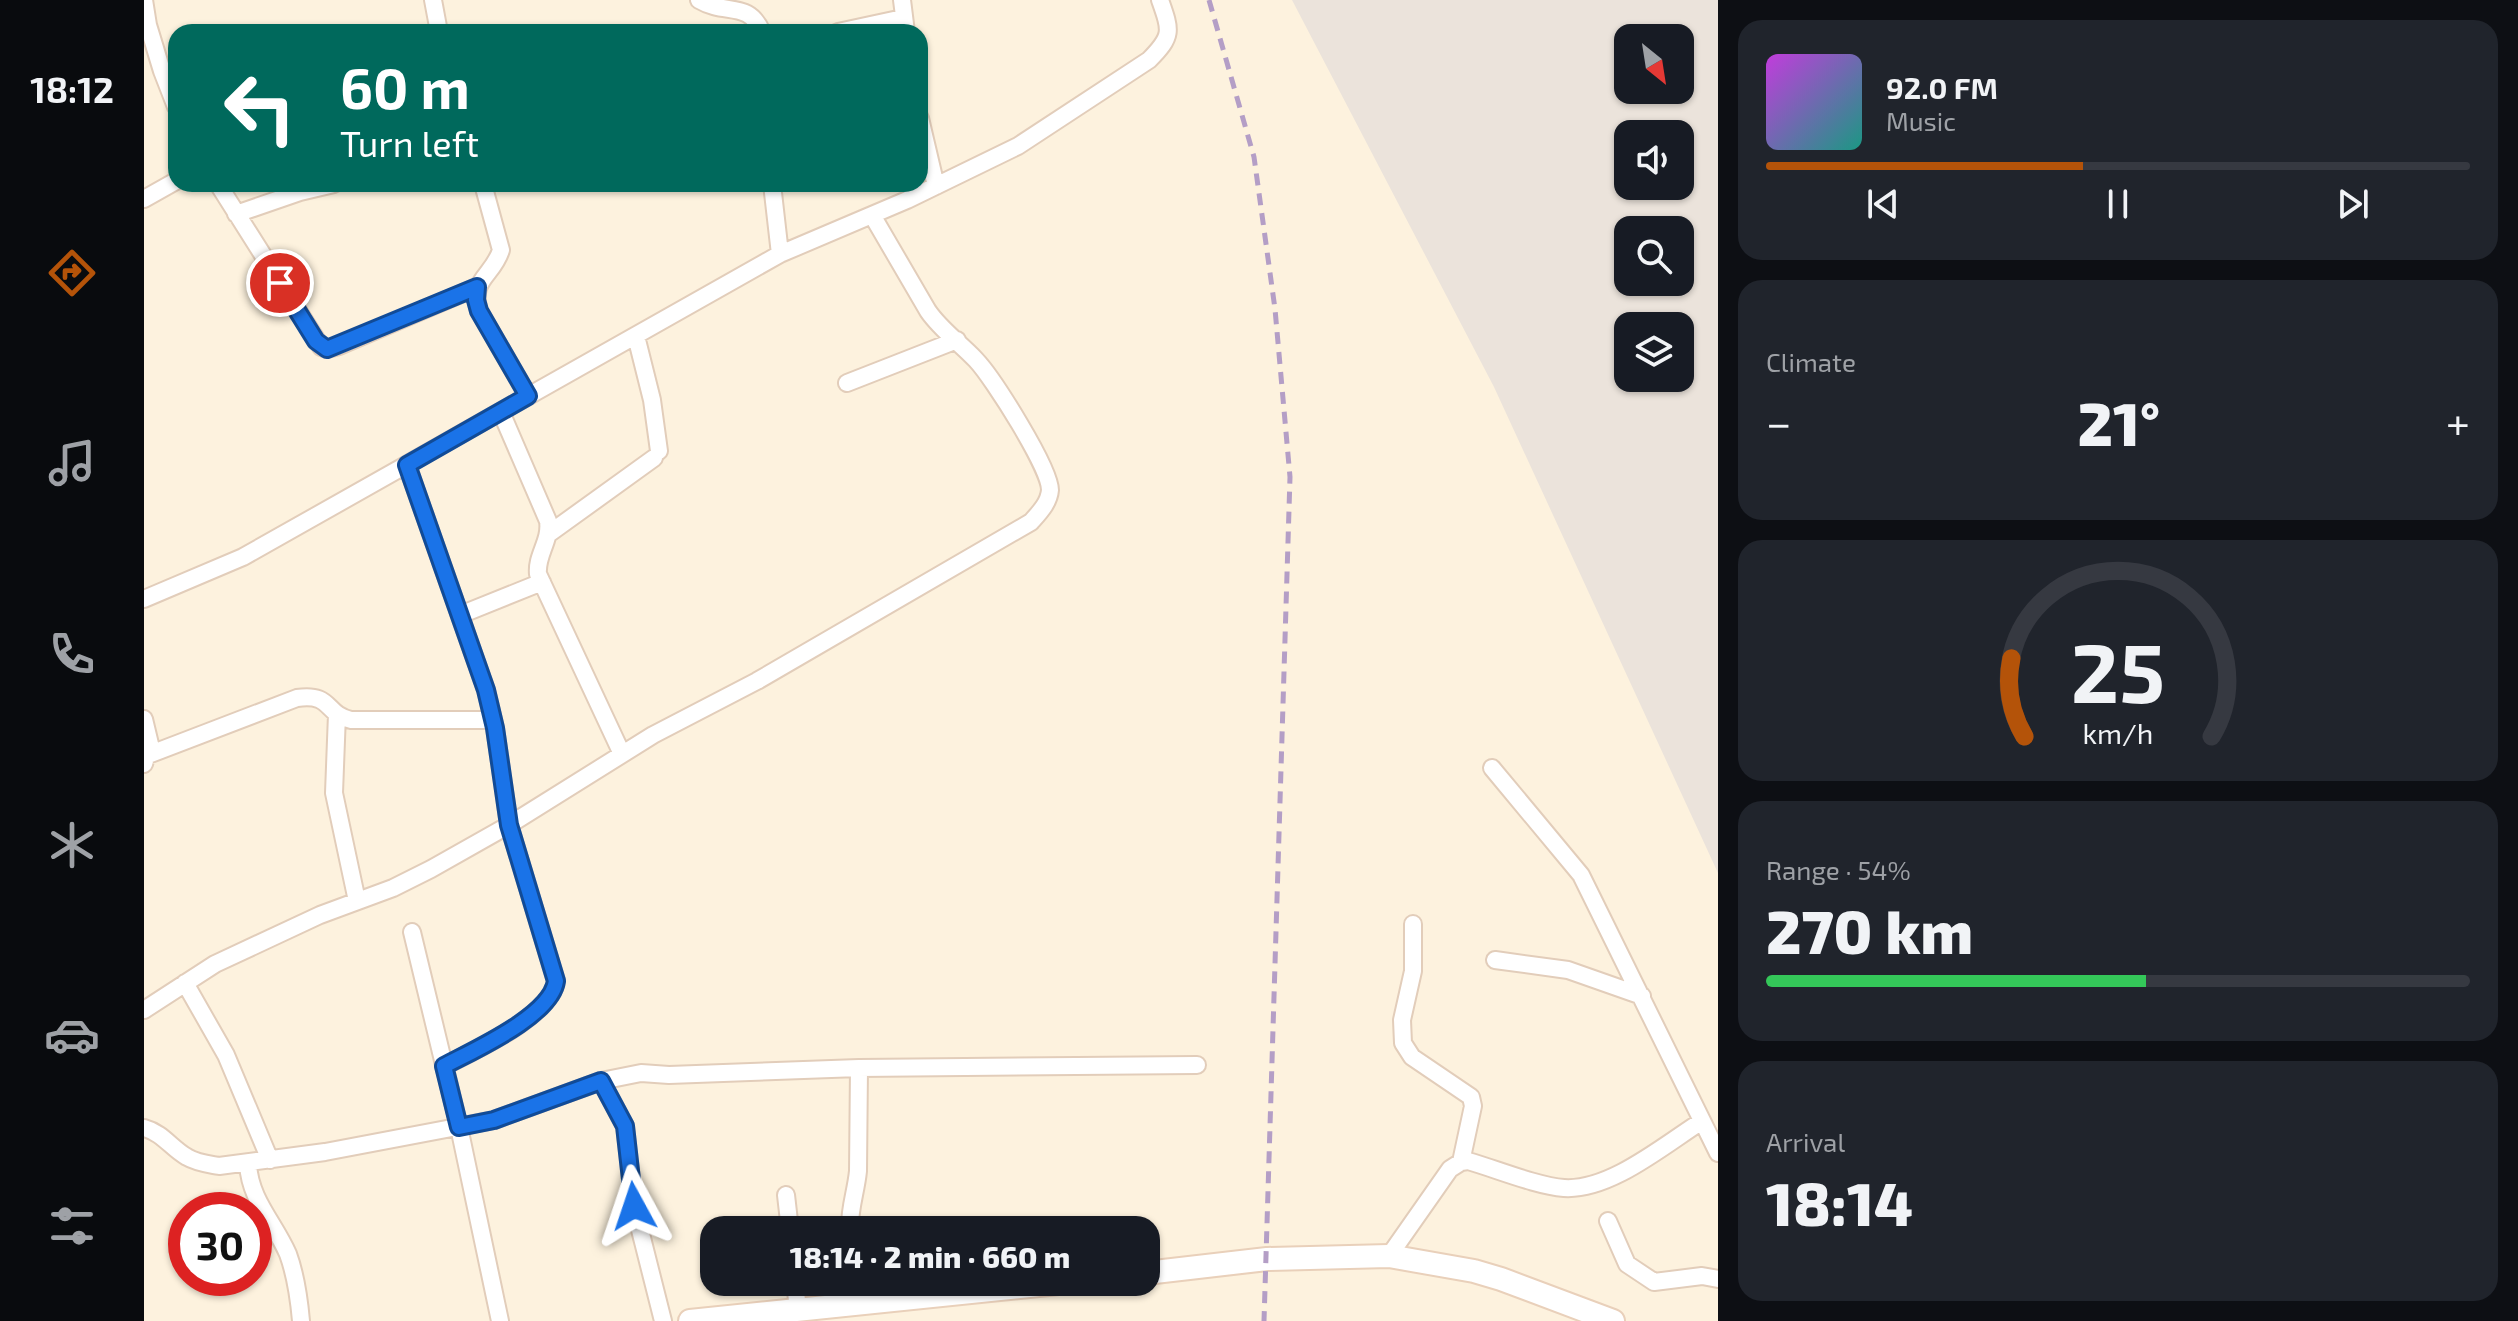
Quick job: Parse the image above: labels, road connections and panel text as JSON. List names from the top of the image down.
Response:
{
  "north": "bottom right",
  "page": {
    "tabs": "18:12",
    "turn": ["60 m", "Turn left"],
    "song": ["92.0 FM", "Music"],
    "tile": [
      "Climate",
      ["Range · 54%", "270 km"],
      ["Arrival", "18:14"]
    ],
    "heat": ["−", "21°", "+"],
    "limit": "30",
    "trip": "18:14 · 2 min · 660 m",
    "gauge": ["25", "km/h"]
  }
}
